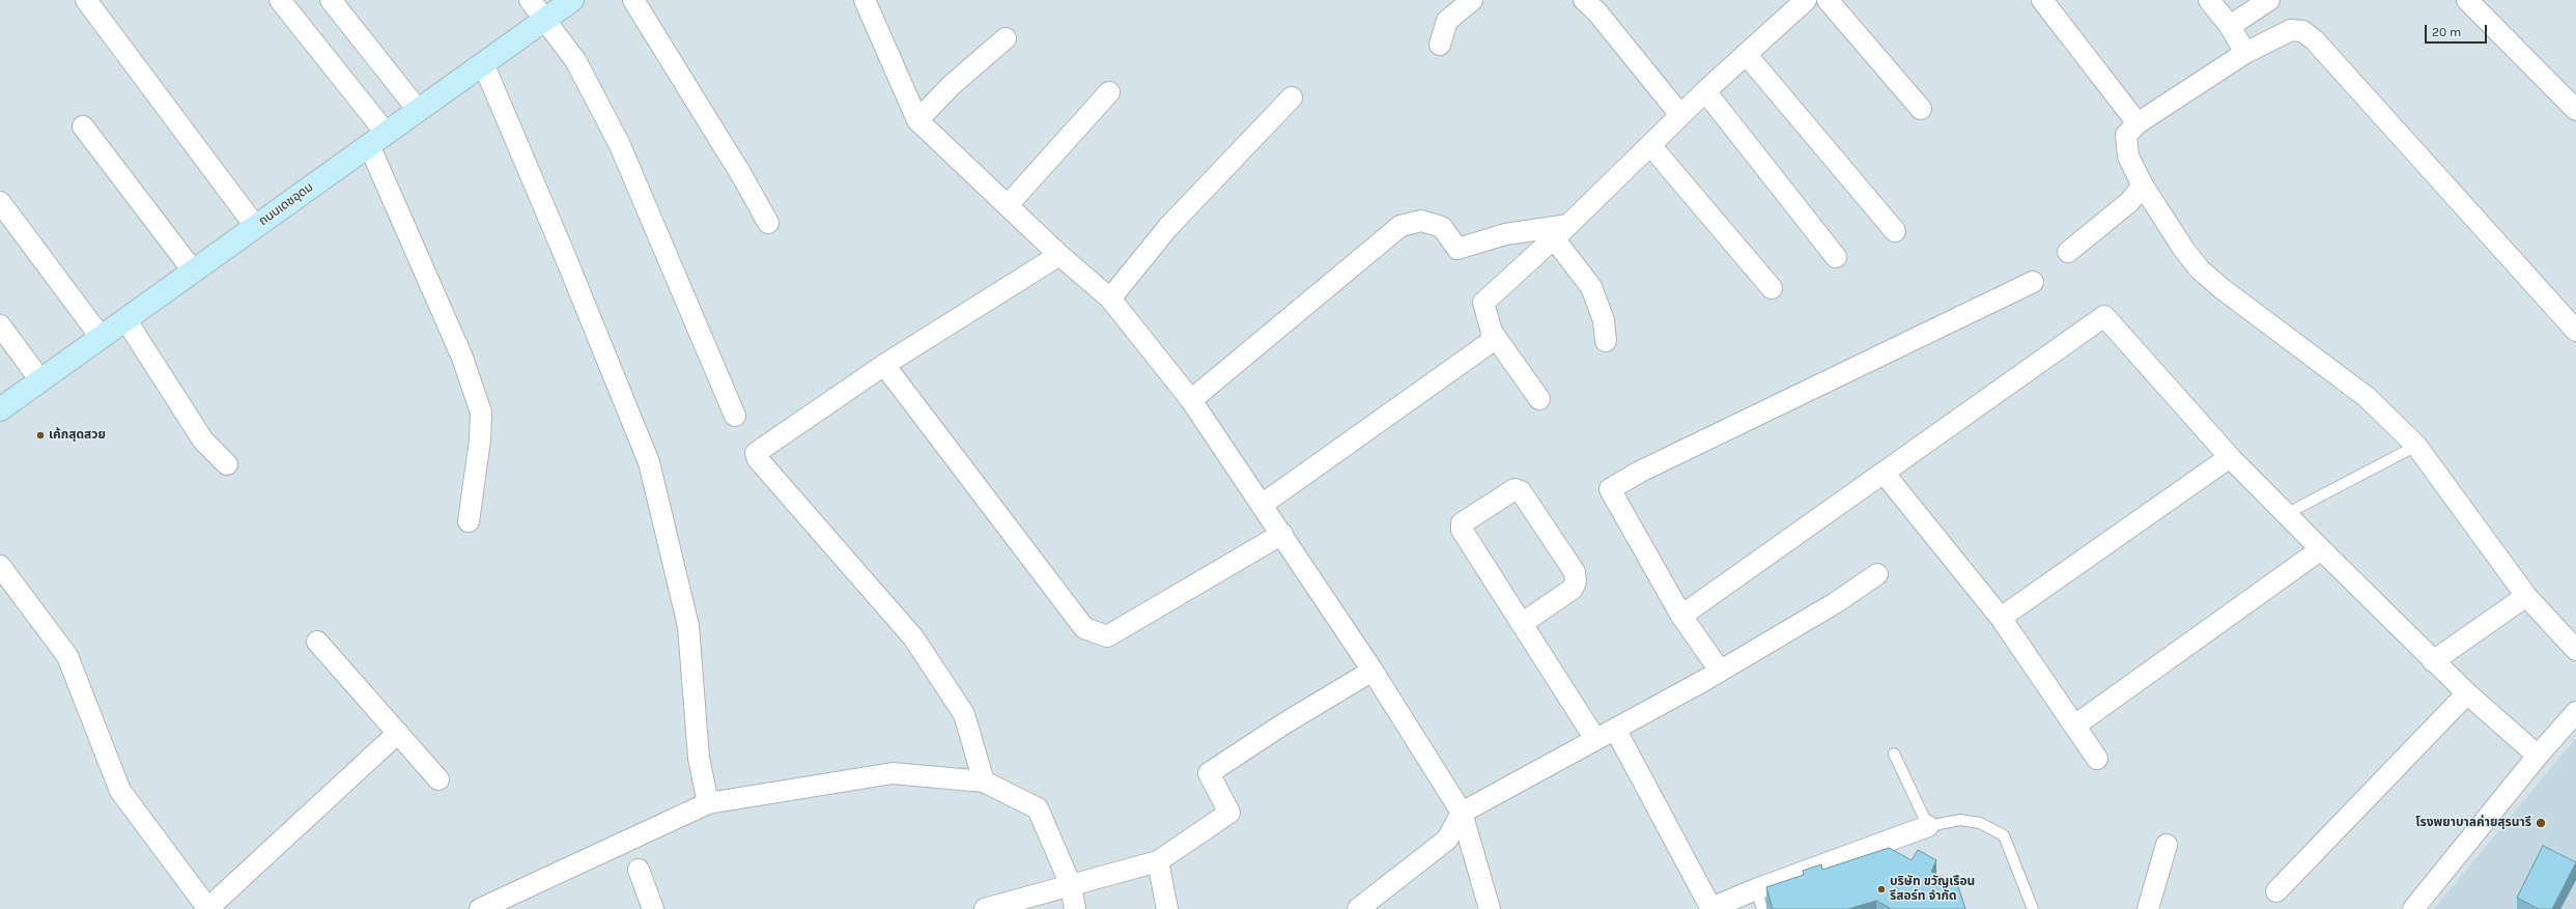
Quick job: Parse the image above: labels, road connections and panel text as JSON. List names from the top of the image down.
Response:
{
  "streets": {
    "main road": ["ถนนเดชอุดม"]
  },
  "places": ["เค้กสุดสวย", "โรงพยาบาลค่ายสุรนารี", "บริษัท ขวัญเรือน รีสอร์ท จำกัด"],
  "scale_bar": "20 m"
}
